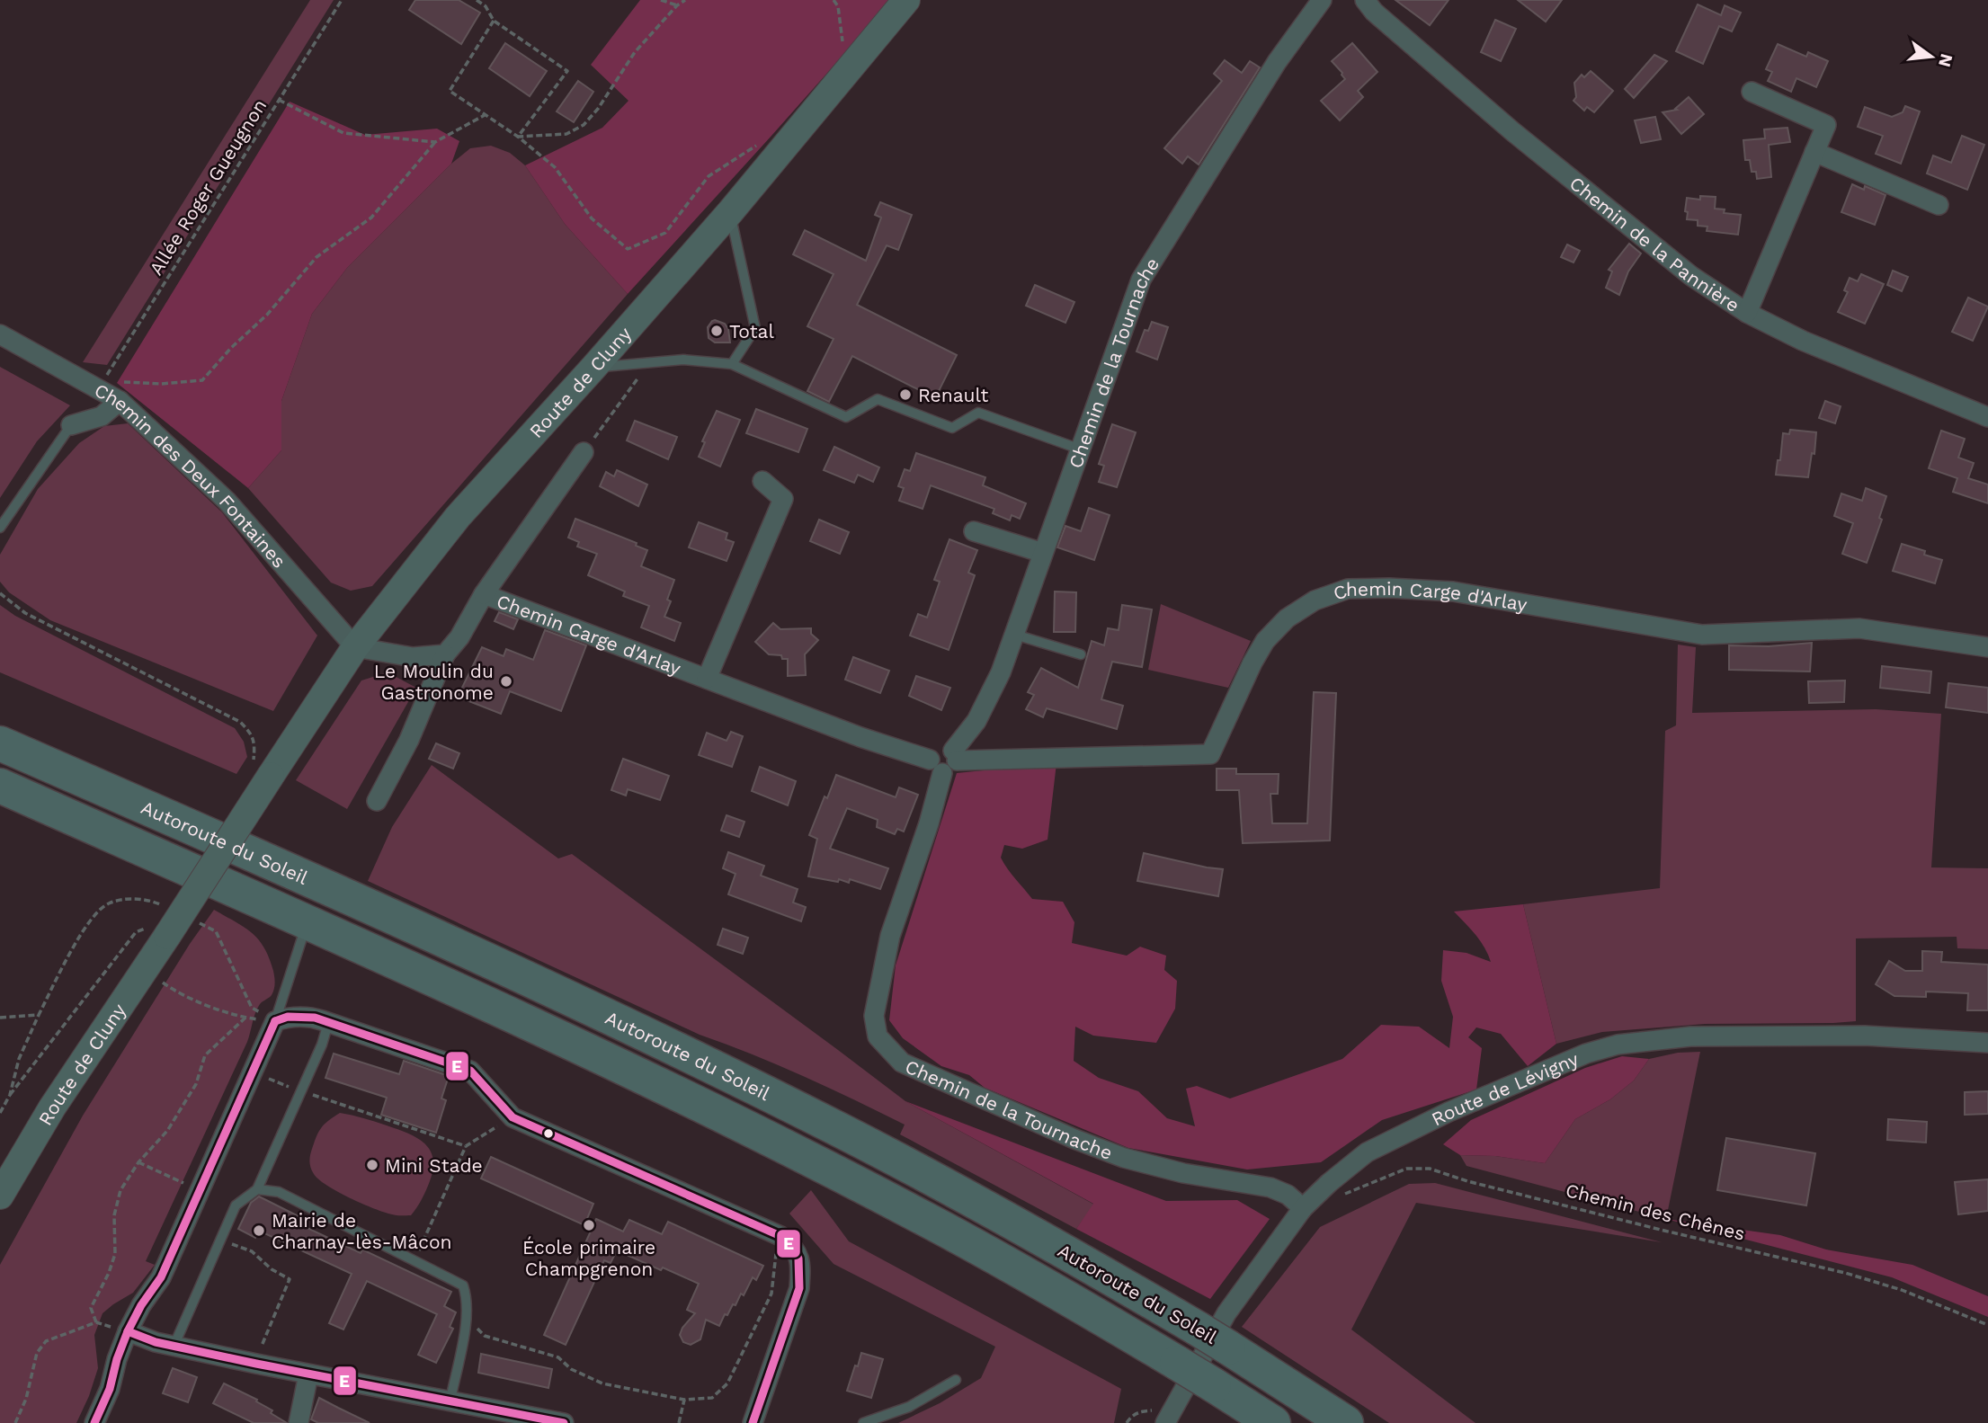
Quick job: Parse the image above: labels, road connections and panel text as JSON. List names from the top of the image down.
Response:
{
  "streets": {
    "highway": ["Autoroute du Soleil"],
    "main road": ["Route de Cluny"],
    "street": [
      "Chemin de la Pannière",
      "Chemin de la Tournache",
      "Chemin des Deux Fontaines",
      "Chemin Carge d'Arlay",
      "Route de Lévigny"
    ],
    "path": ["Allée Roger Gueugnon", "Chemin des Chênes"]
  },
  "crossings": [
    ["Allée Roger Gueugnon", "Chemin des Deux Fontaines"],
    ["Chemin de la Tournache", "Chemin Carge d'Arlay"],
    ["Chemin de la Tournache", "Route de Lévigny"],
    ["Chemin de la Tournache", "Chemin des Chênes"],
    ["Route de Cluny", "Chemin des Deux Fontaines"],
    ["Route de Lévigny", "Chemin des Chênes"]
  ],
  "places": [
    "Total",
    "Renault",
    "Le Moulin du Gastronome",
    "Mini Stade",
    "École primaire Champgrenon",
    "Mairie de Charnay-lès-Mâcon"
  ],
  "lines": ["transit line E"],
  "north": "right"
}
